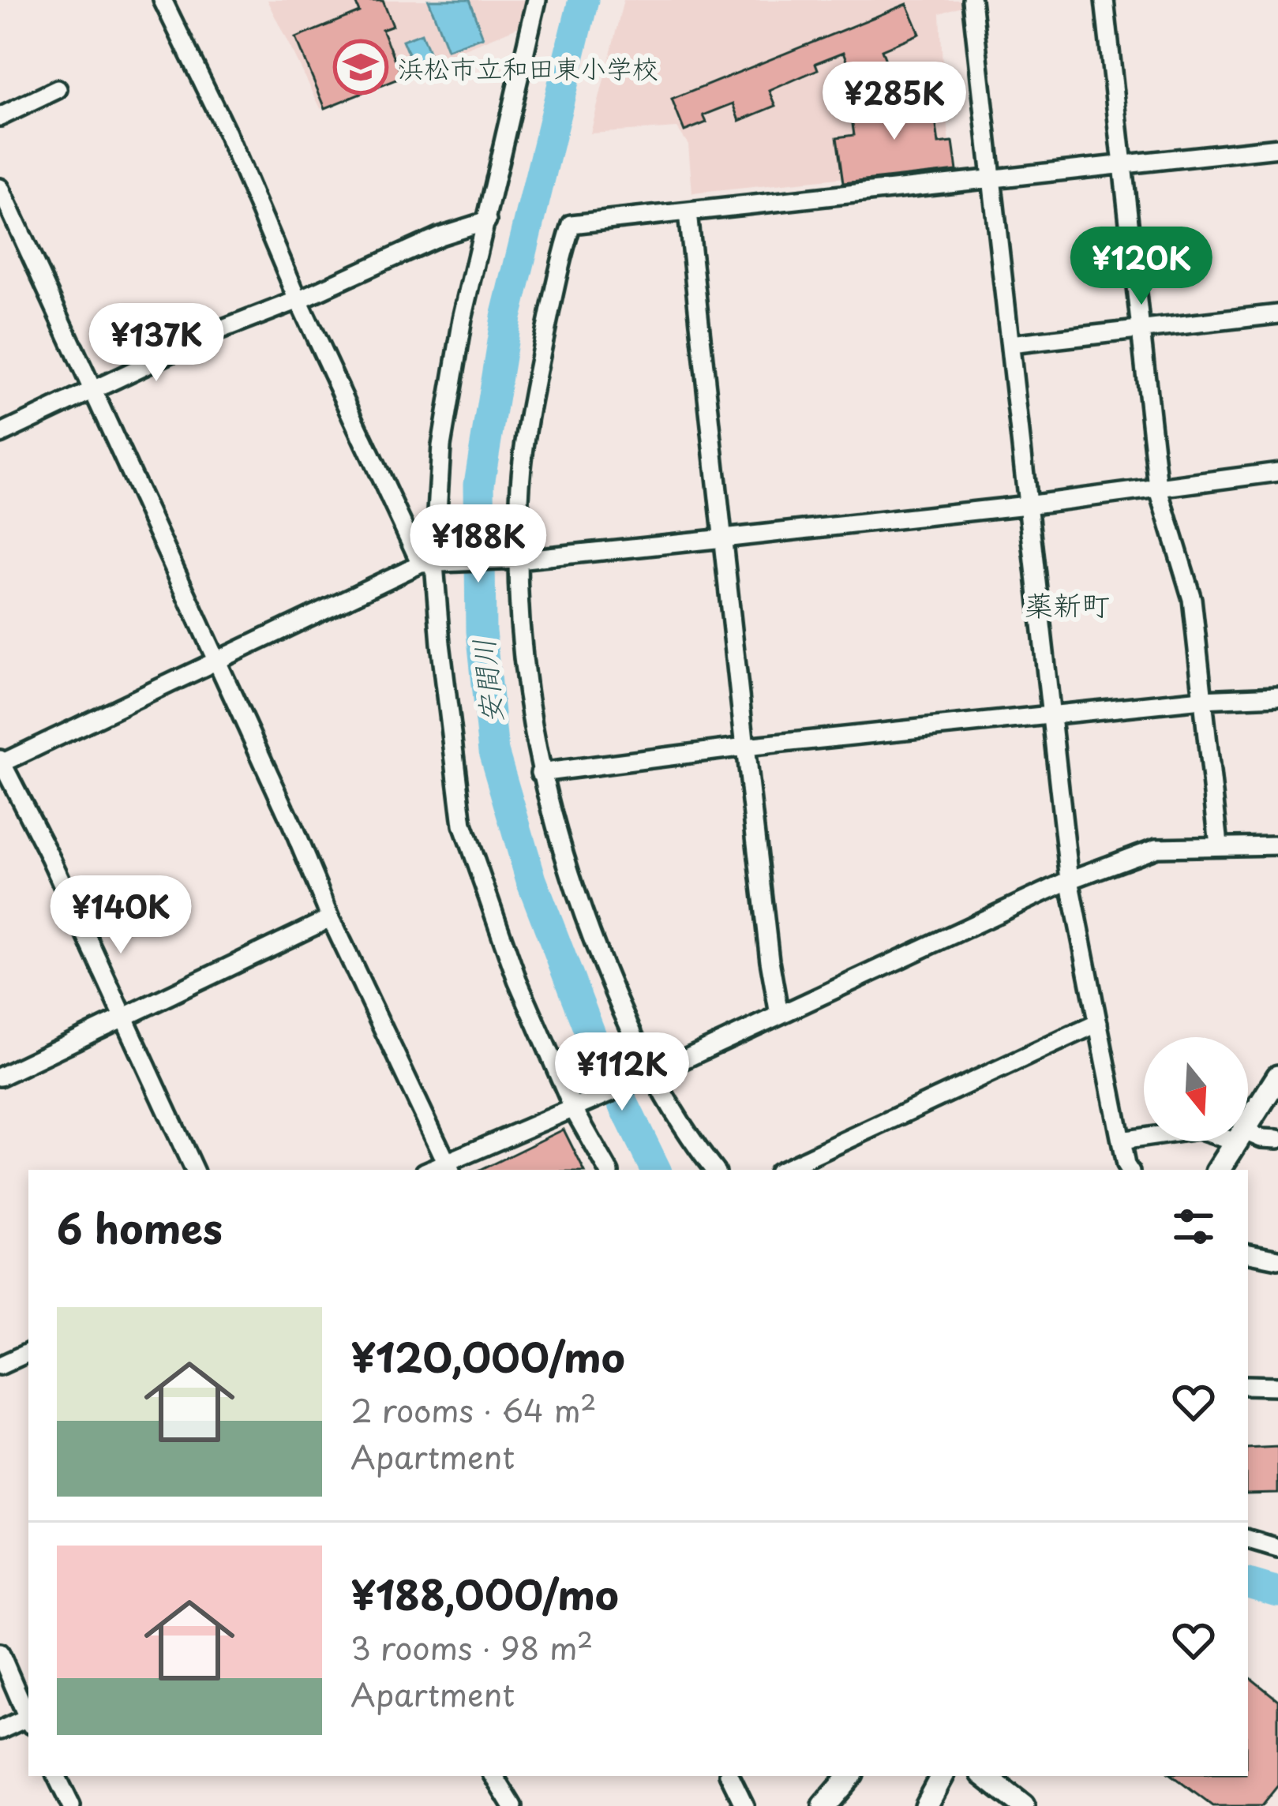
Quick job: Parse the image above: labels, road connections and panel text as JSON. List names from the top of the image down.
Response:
{
  "districts": ["薬新町"],
  "water": ["安間川"],
  "places": {
    "school or university": ["浜松市立和田東小学校"]
  },
  "north": "bottom",
  "page": {
    "price": [
      "¥285K",
      "¥120K",
      "¥137K",
      "¥188K",
      "¥140K",
      "¥112K"
    ],
    "heading": "6 homes",
    "list": [
      {
        "name": "¥120,000/mo",
        "note": "2 rooms · 64 m² · Apartment"
      },
      {
        "name": "¥188,000/mo",
        "note": "3 rooms · 98 m² · Apartment"
      }
    ]
  }
}
